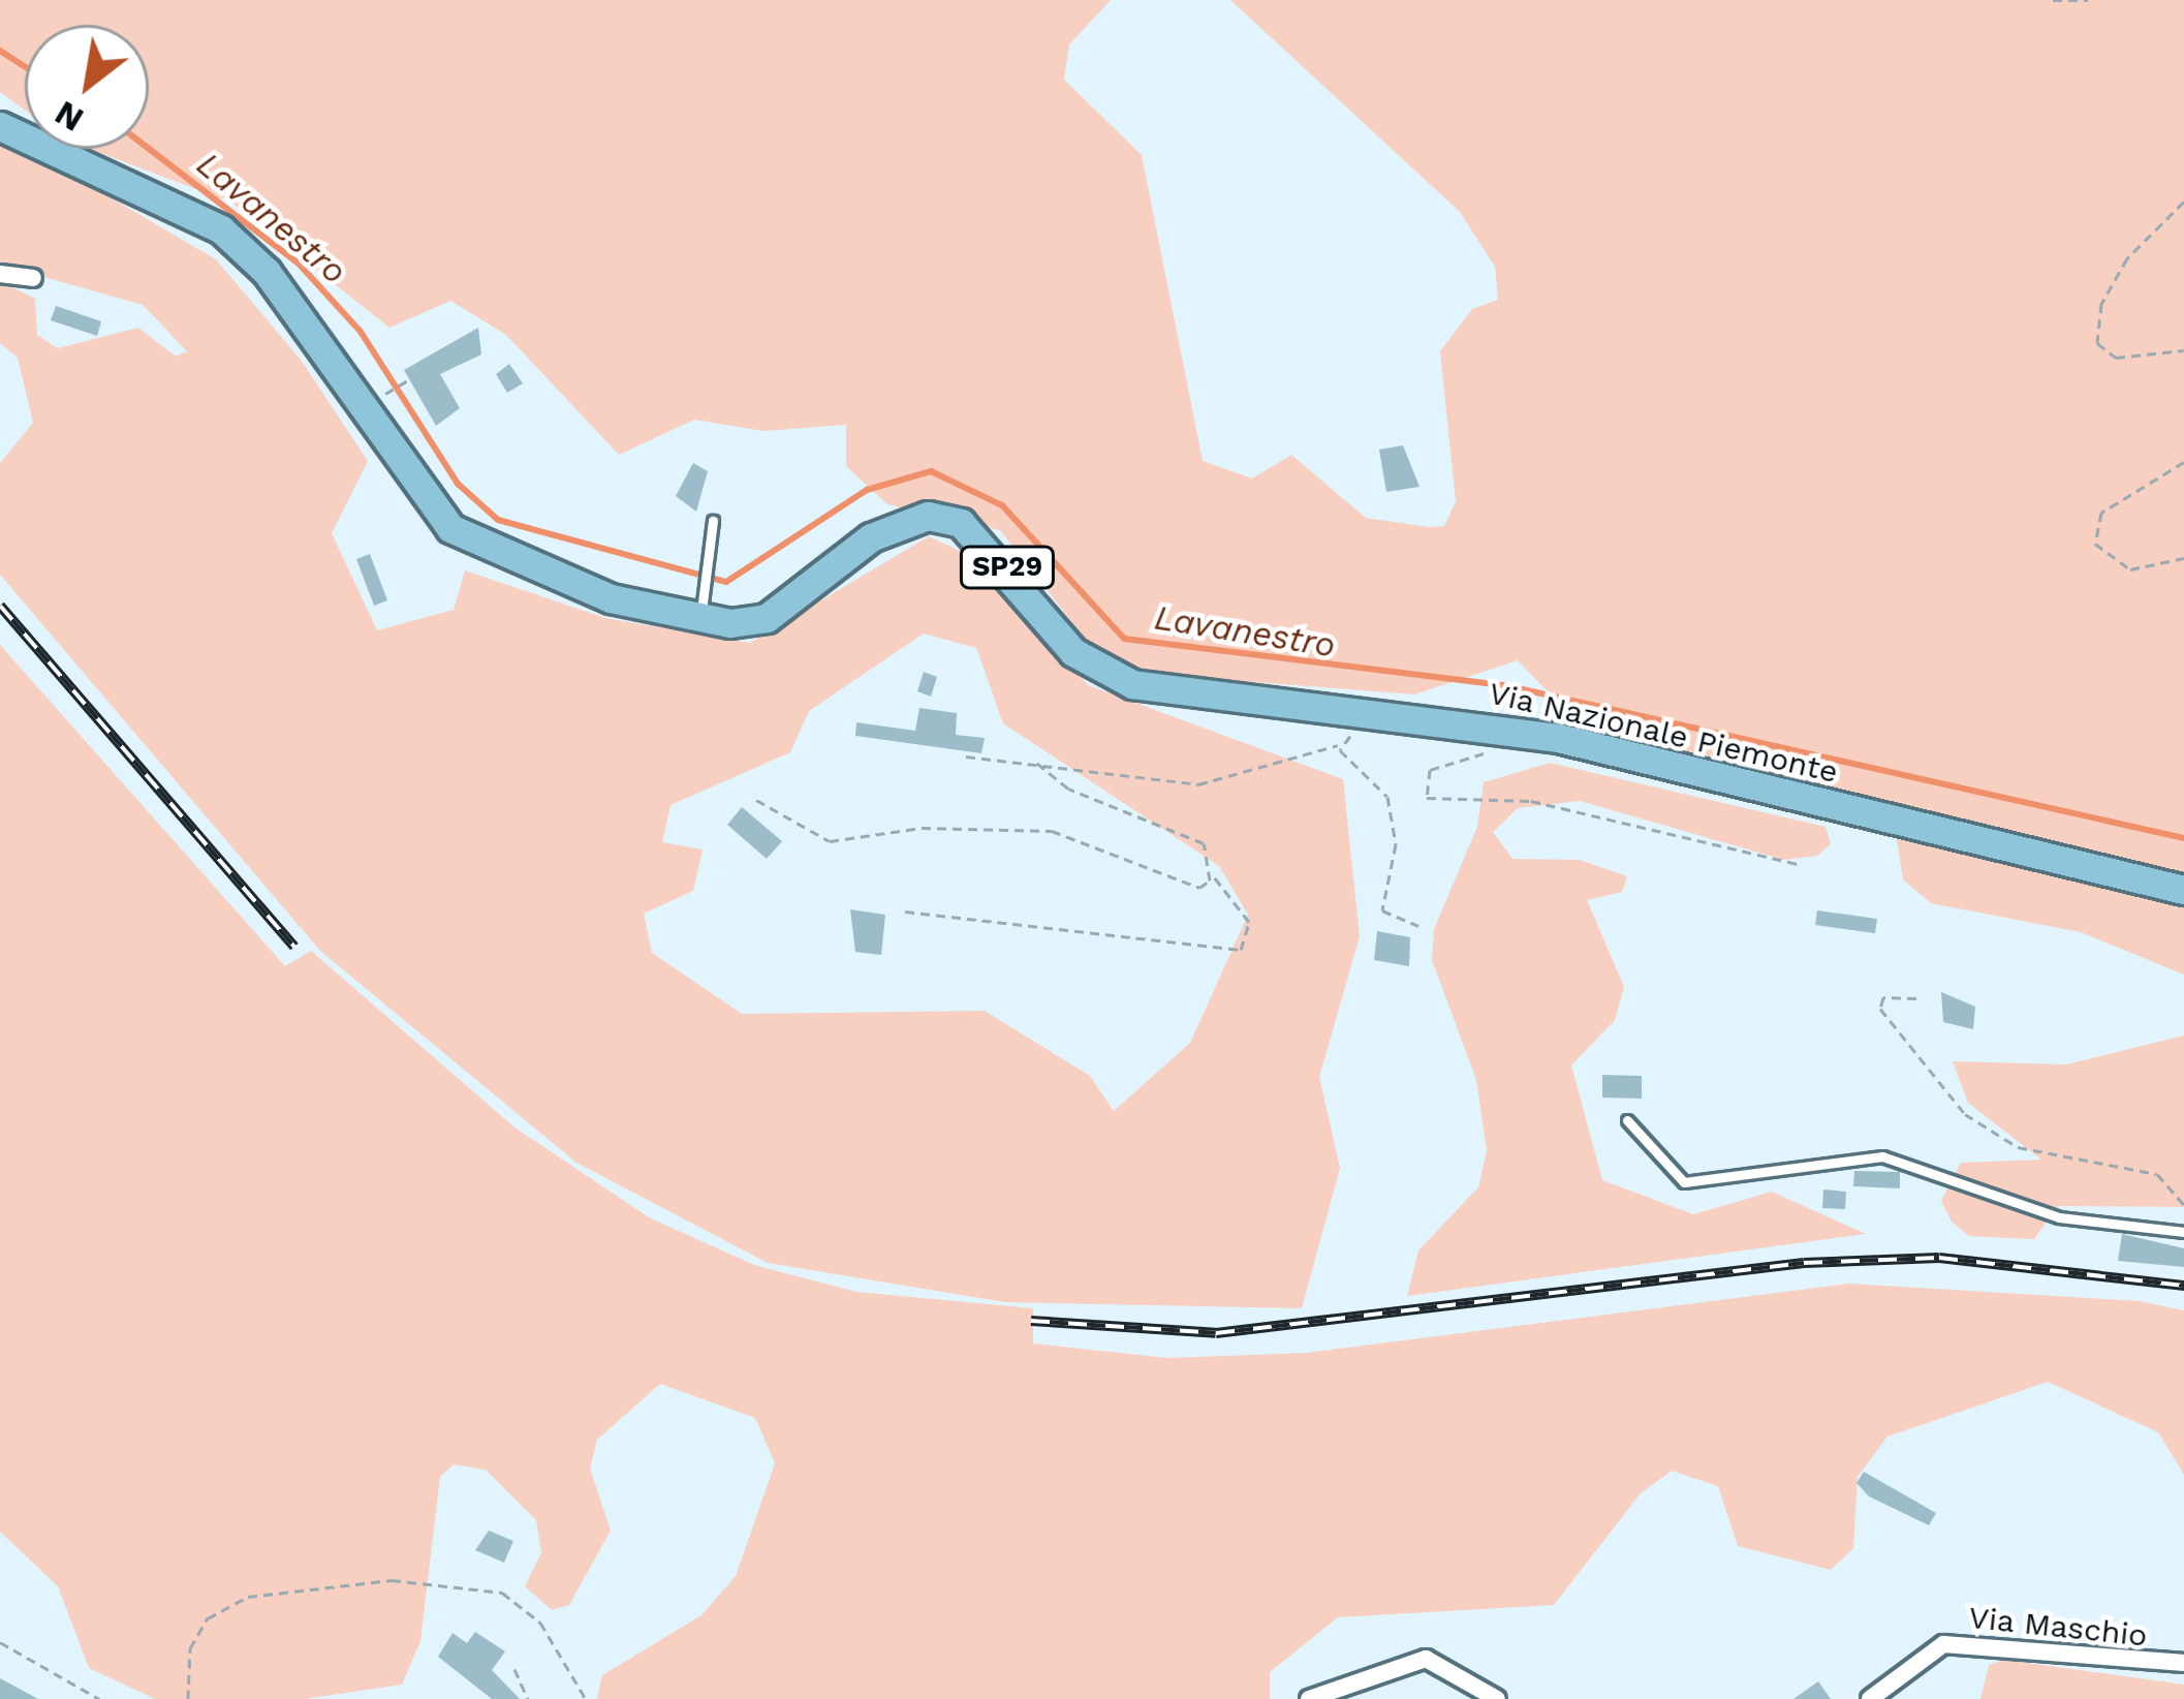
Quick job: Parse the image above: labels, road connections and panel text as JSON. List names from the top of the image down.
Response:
{
  "streets": {
    "main road": ["SP29", "Via Nazionale Piemonte"],
    "street": ["Via Maschio"]
  },
  "water": ["Lavanestro"],
  "north": "bottom left"
}
